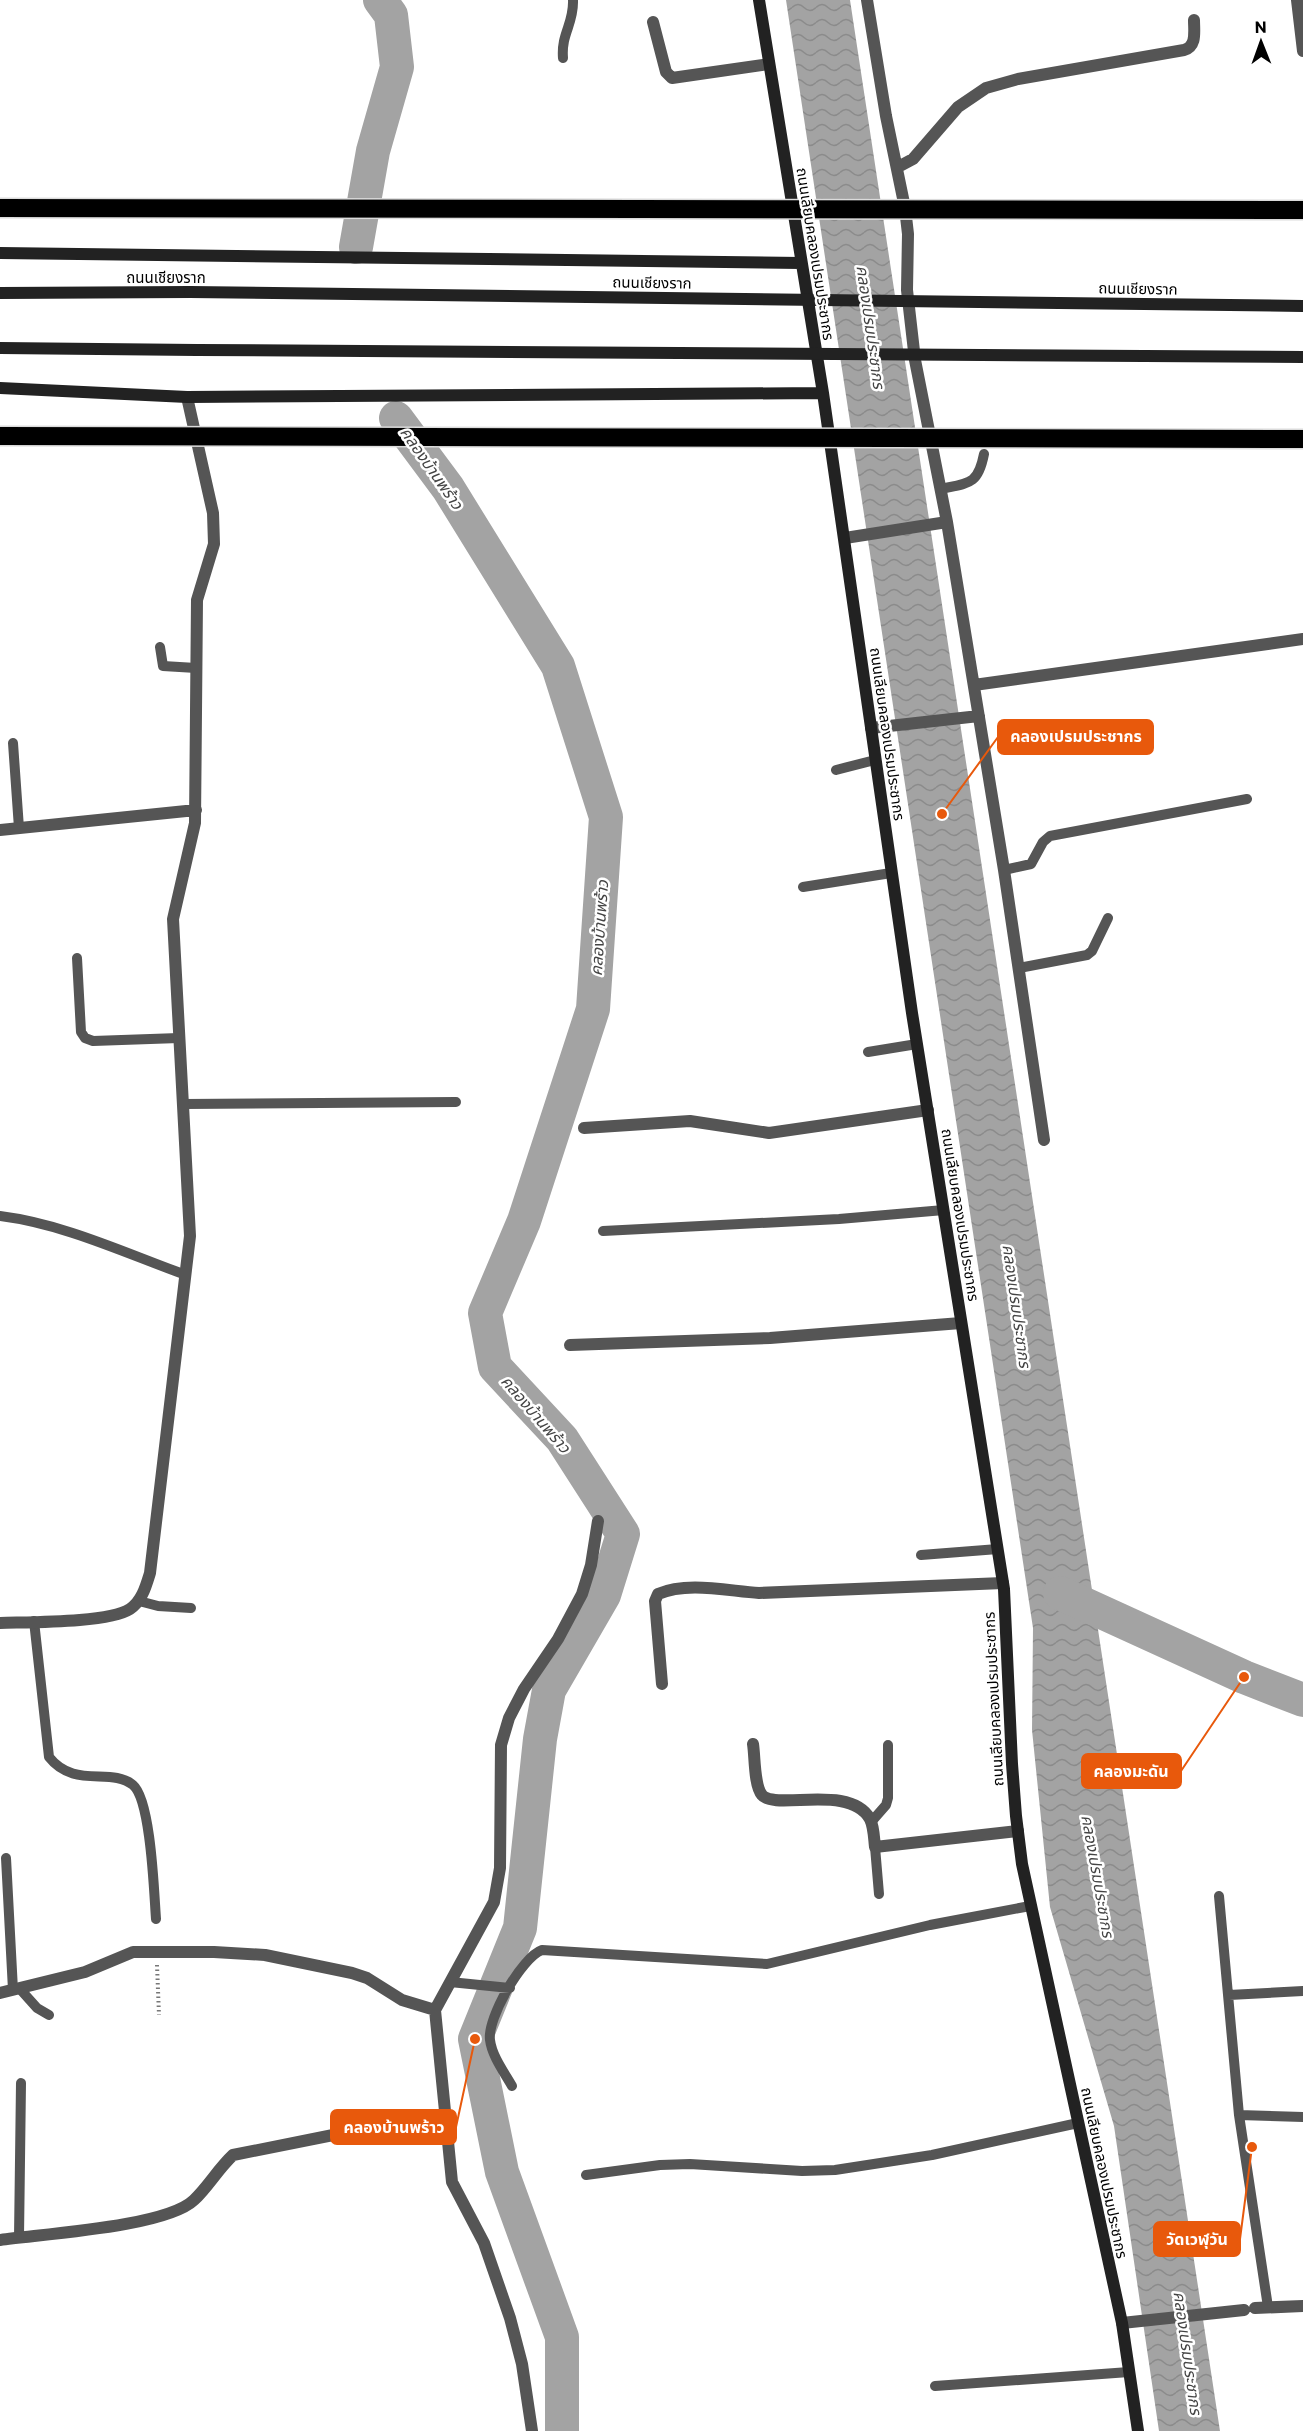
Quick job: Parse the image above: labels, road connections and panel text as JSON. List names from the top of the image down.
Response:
{
  "streets": {
    "main road": ["ถนนเลียบคลองเปรมประชากร", "ถนนเชียงราก"]
  },
  "water": ["คลองเปรมประชากร", "คลองบ้านพร้าว"],
  "places": [
    "คลองเปรมประชากร",
    "คลองมะดัน",
    "คลองบ้านพร้าว",
    "วัดเวฬุวัน"
  ],
  "north": "top"
}
